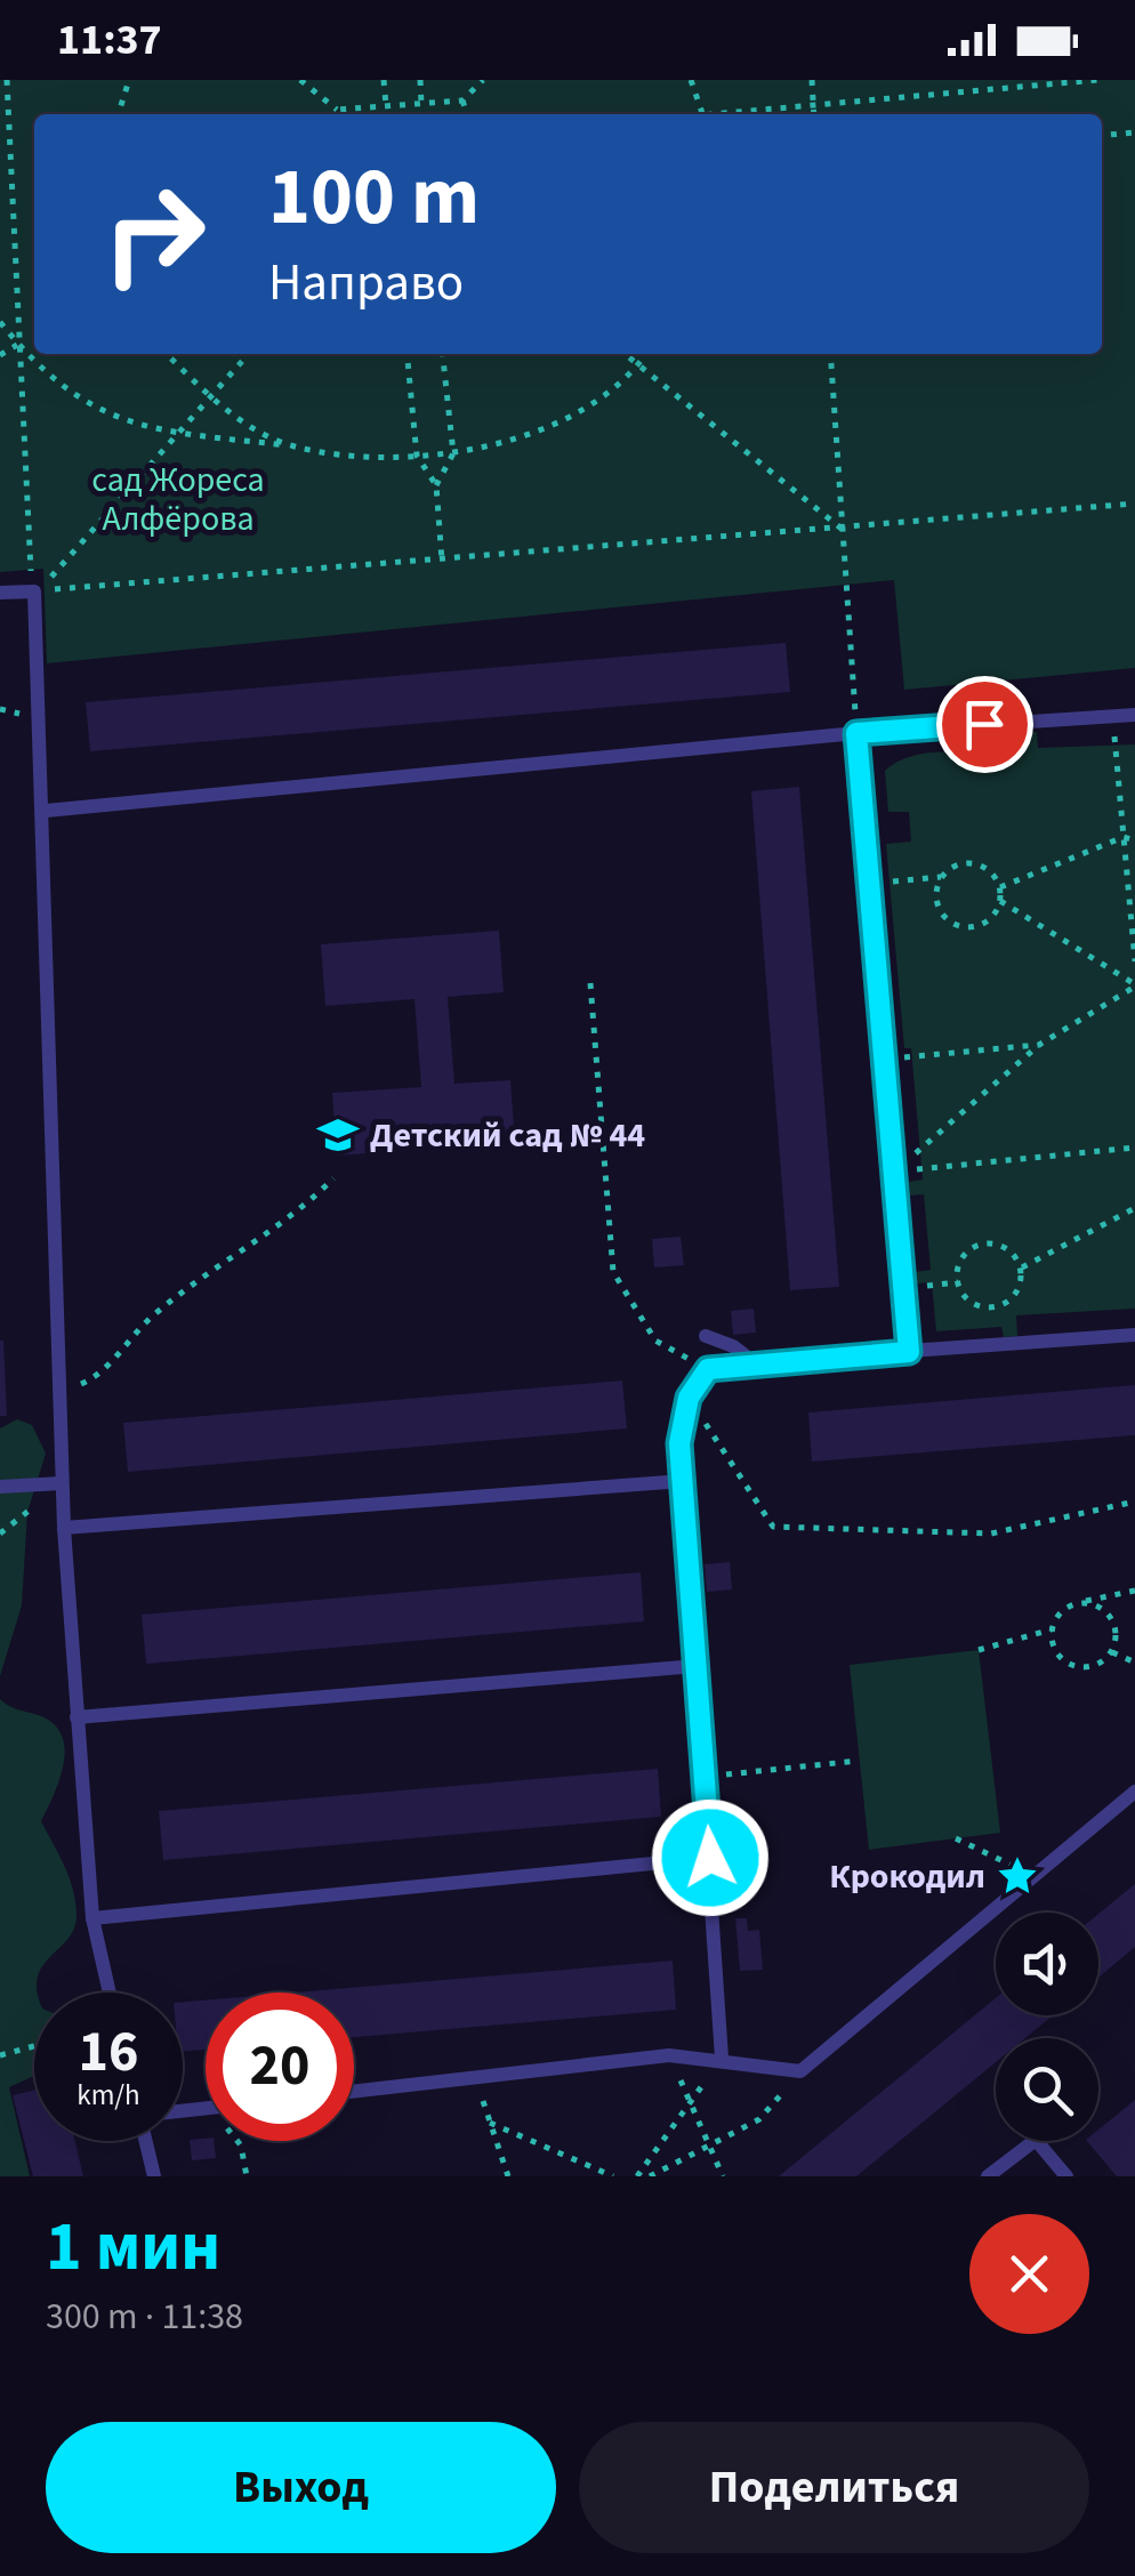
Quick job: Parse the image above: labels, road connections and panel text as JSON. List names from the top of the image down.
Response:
{
  "parks": ["сад Жореса Алфёрова"],
  "places": {
    "school or university": ["Детский сад № 44"],
    "place": ["Крокодил"]
  },
  "page": {
    "status": "11:37",
    "turn": ["100 m", "Направо"],
    "speed": "16 km/h",
    "limit": "20",
    "heading": ["1 мин", "300 m · 11:38"],
    "buttons": ["Выход", "Поделиться"]
  }
}
